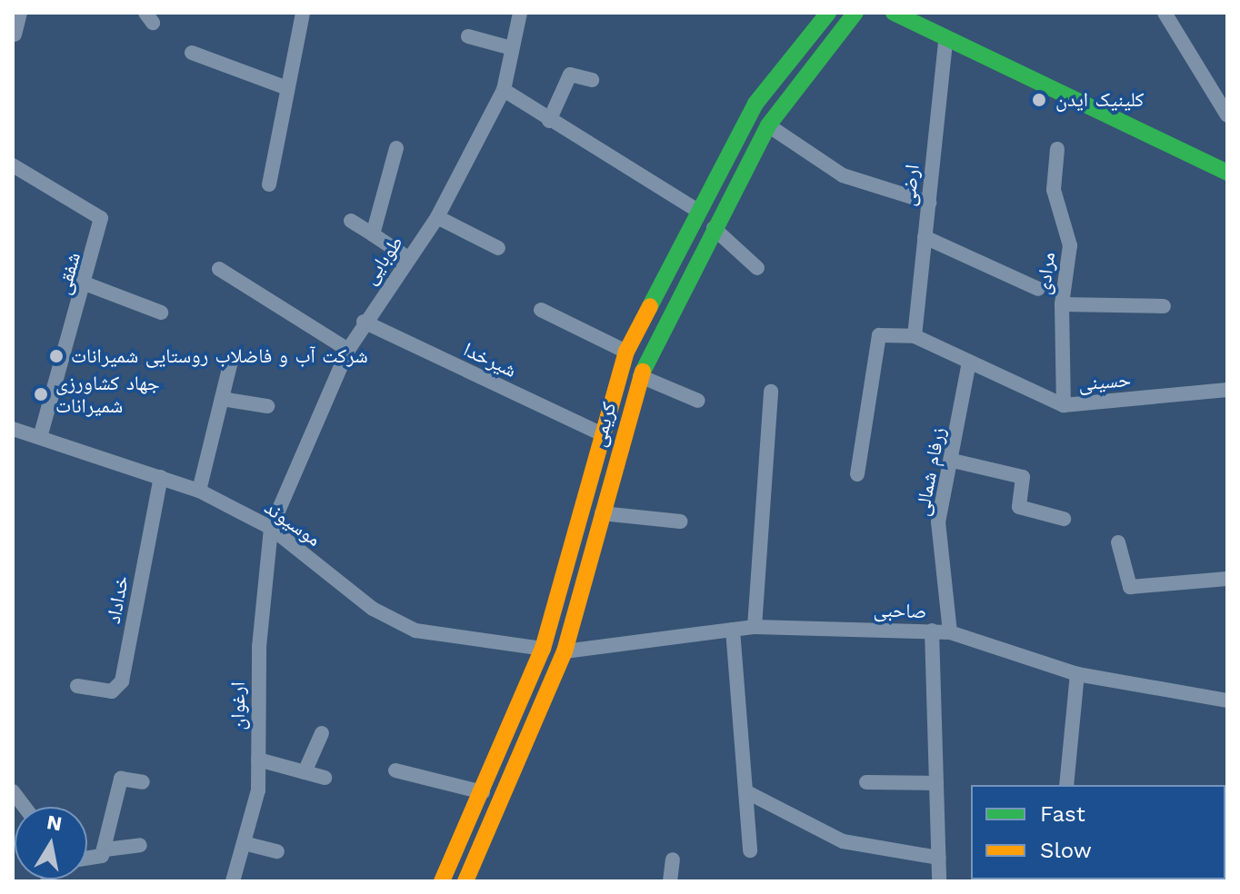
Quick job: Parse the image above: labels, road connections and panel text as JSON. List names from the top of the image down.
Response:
{
  "streets": {
    "main road": ["کریمی"],
    "street": [
      "ارضی",
      "طوبایی",
      "شفقی",
      "مرادی",
      "شیرخدا",
      "حسینی",
      "زرفام شمالی",
      "موسیوند",
      "خداداد",
      "صاحبی",
      "ارغوان"
    ]
  },
  "crossings": [
    ["ارضی", "حسینی"],
    ["طوبایی", "شیرخدا"],
    ["طوبایی", "موسیوند"],
    ["طوبایی", "ارغوان"],
    ["شفقی", "موسیوند"],
    ["مرادی", "حسینی"],
    ["شیرخدا", "کریمی"],
    ["حسینی", "زرفام شمالی"],
    ["کریمی", "موسیوند"],
    ["کریمی", "صاحبی"],
    ["زرفام شمالی", "صاحبی"],
    ["موسیوند", "خداداد"],
    ["موسیوند", "ارغوان"]
  ],
  "places": ["کلینیک ایدن", "شرکت آب و فاضلاب روستایی شمیرانات", "جهاد کشاورزی شمیرانات"],
  "legend": ["Fast", "Slow"],
  "north": "top"
}
